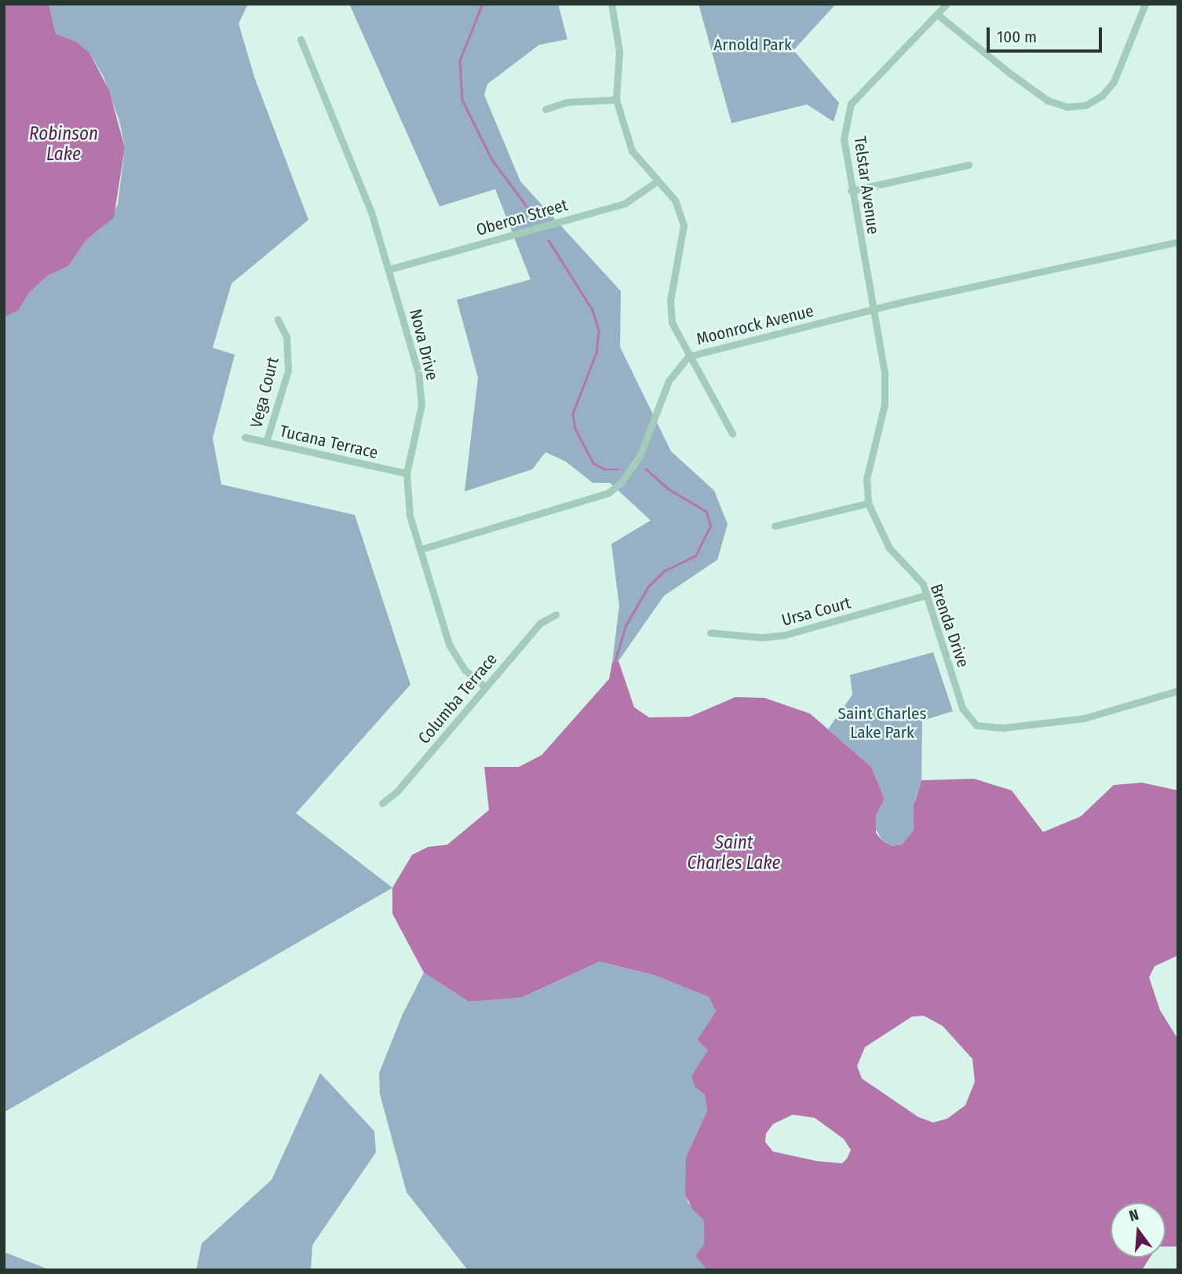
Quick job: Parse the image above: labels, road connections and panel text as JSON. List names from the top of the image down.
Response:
{
  "streets": {
    "street": [
      "Telstar Avenue",
      "Oberon Street",
      "Moonrock Avenue",
      "Nova Drive",
      "Vega Court",
      "Tucana Terrace",
      "Ursa Court",
      "Brenda Drive",
      "Columba Terrace"
    ]
  },
  "crossings": [
    ["Telstar Avenue", "Moonrock Avenue"],
    ["Telstar Avenue", "Brenda Drive"],
    ["Oberon Street", "Nova Drive"],
    ["Moonrock Avenue", "Nova Drive"],
    ["Moonrock Avenue", "Brenda Drive"],
    ["Nova Drive", "Tucana Terrace"],
    ["Nova Drive", "Columba Terrace"],
    ["Vega Court", "Tucana Terrace"],
    ["Ursa Court", "Brenda Drive"]
  ],
  "water": ["Robinson Lake", "Saint Charles Lake"],
  "parks": ["Arnold Park", "Saint Charles Lake Park"],
  "scale_bar": "100 m",
  "north": "top"
}
